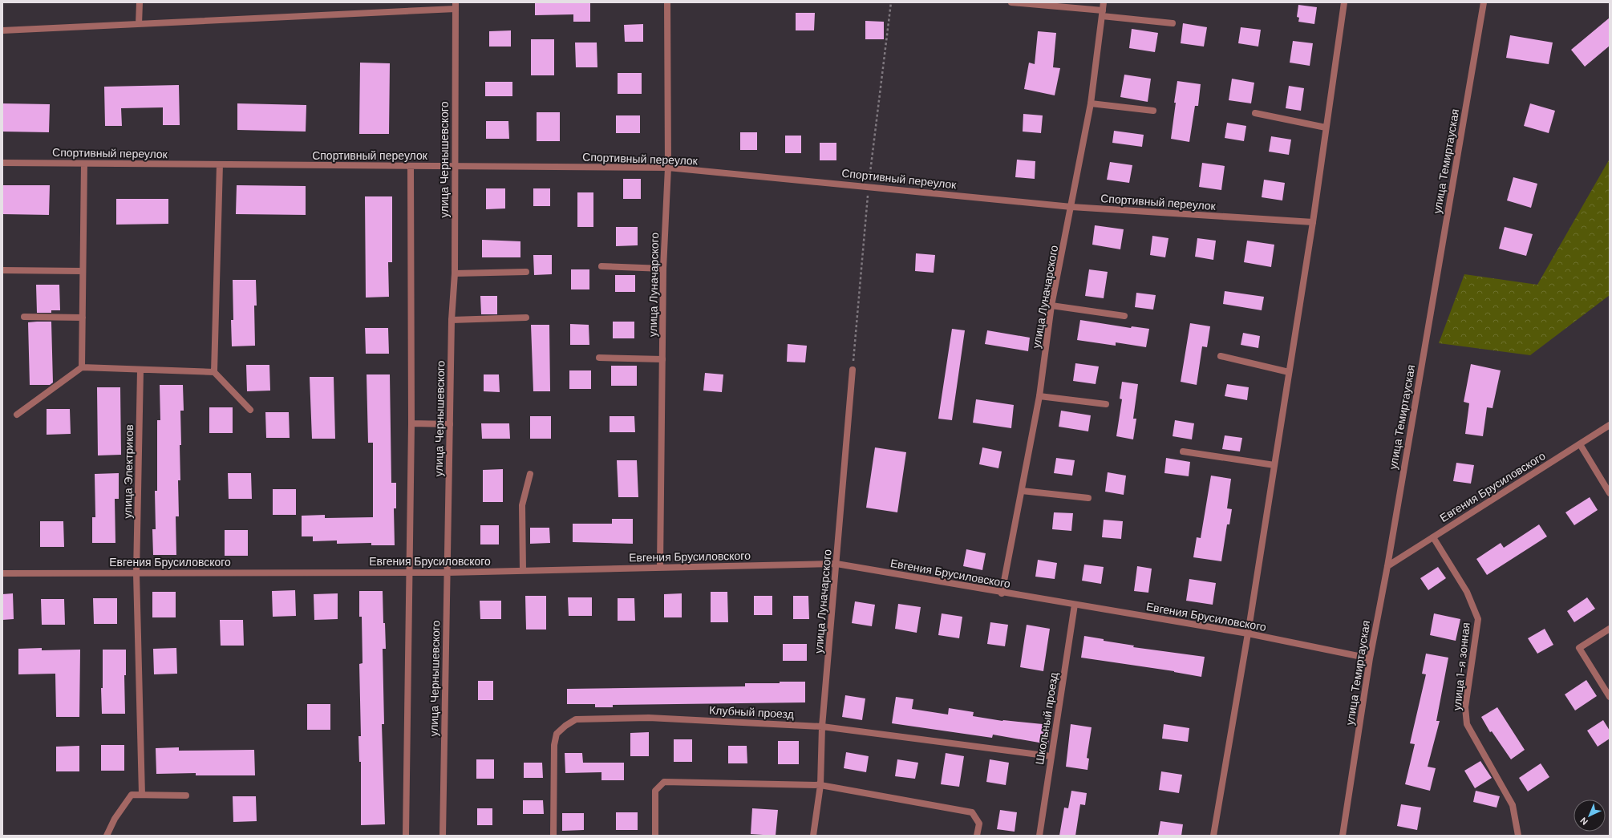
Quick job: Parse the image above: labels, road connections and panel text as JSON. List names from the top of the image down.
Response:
{
  "streets": {
    "street": [
      "Спортивный переулок",
      "улица Чернышевского",
      "улица Темиртауская",
      "улица Луначарского",
      "улица Электриков",
      "Евгения Брусиловского",
      "улица 1-я зонная",
      "Клубный проезд",
      "Школьный проезд"
    ]
  },
  "crossings": [
    ["Спортивный переулок", "улица Чернышевского"],
    ["Спортивный переулок", "улица Луначарского"],
    ["улица Чернышевского", "Евгения Брусиловского"],
    ["улица Темиртауская", "Евгения Брусиловского"],
    ["улица Луначарского", "Евгения Брусиловского"],
    ["улица Луначарского", "Клубный проезд"],
    ["улица Электриков", "Евгения Брусиловского"],
    ["Евгения Брусиловского", "улица 1-я зонная"],
    ["Евгения Брусиловского", "Школьный проезд"],
    ["Клубный проезд", "Школьный проезд"]
  ],
  "north": "bottom left"
}
